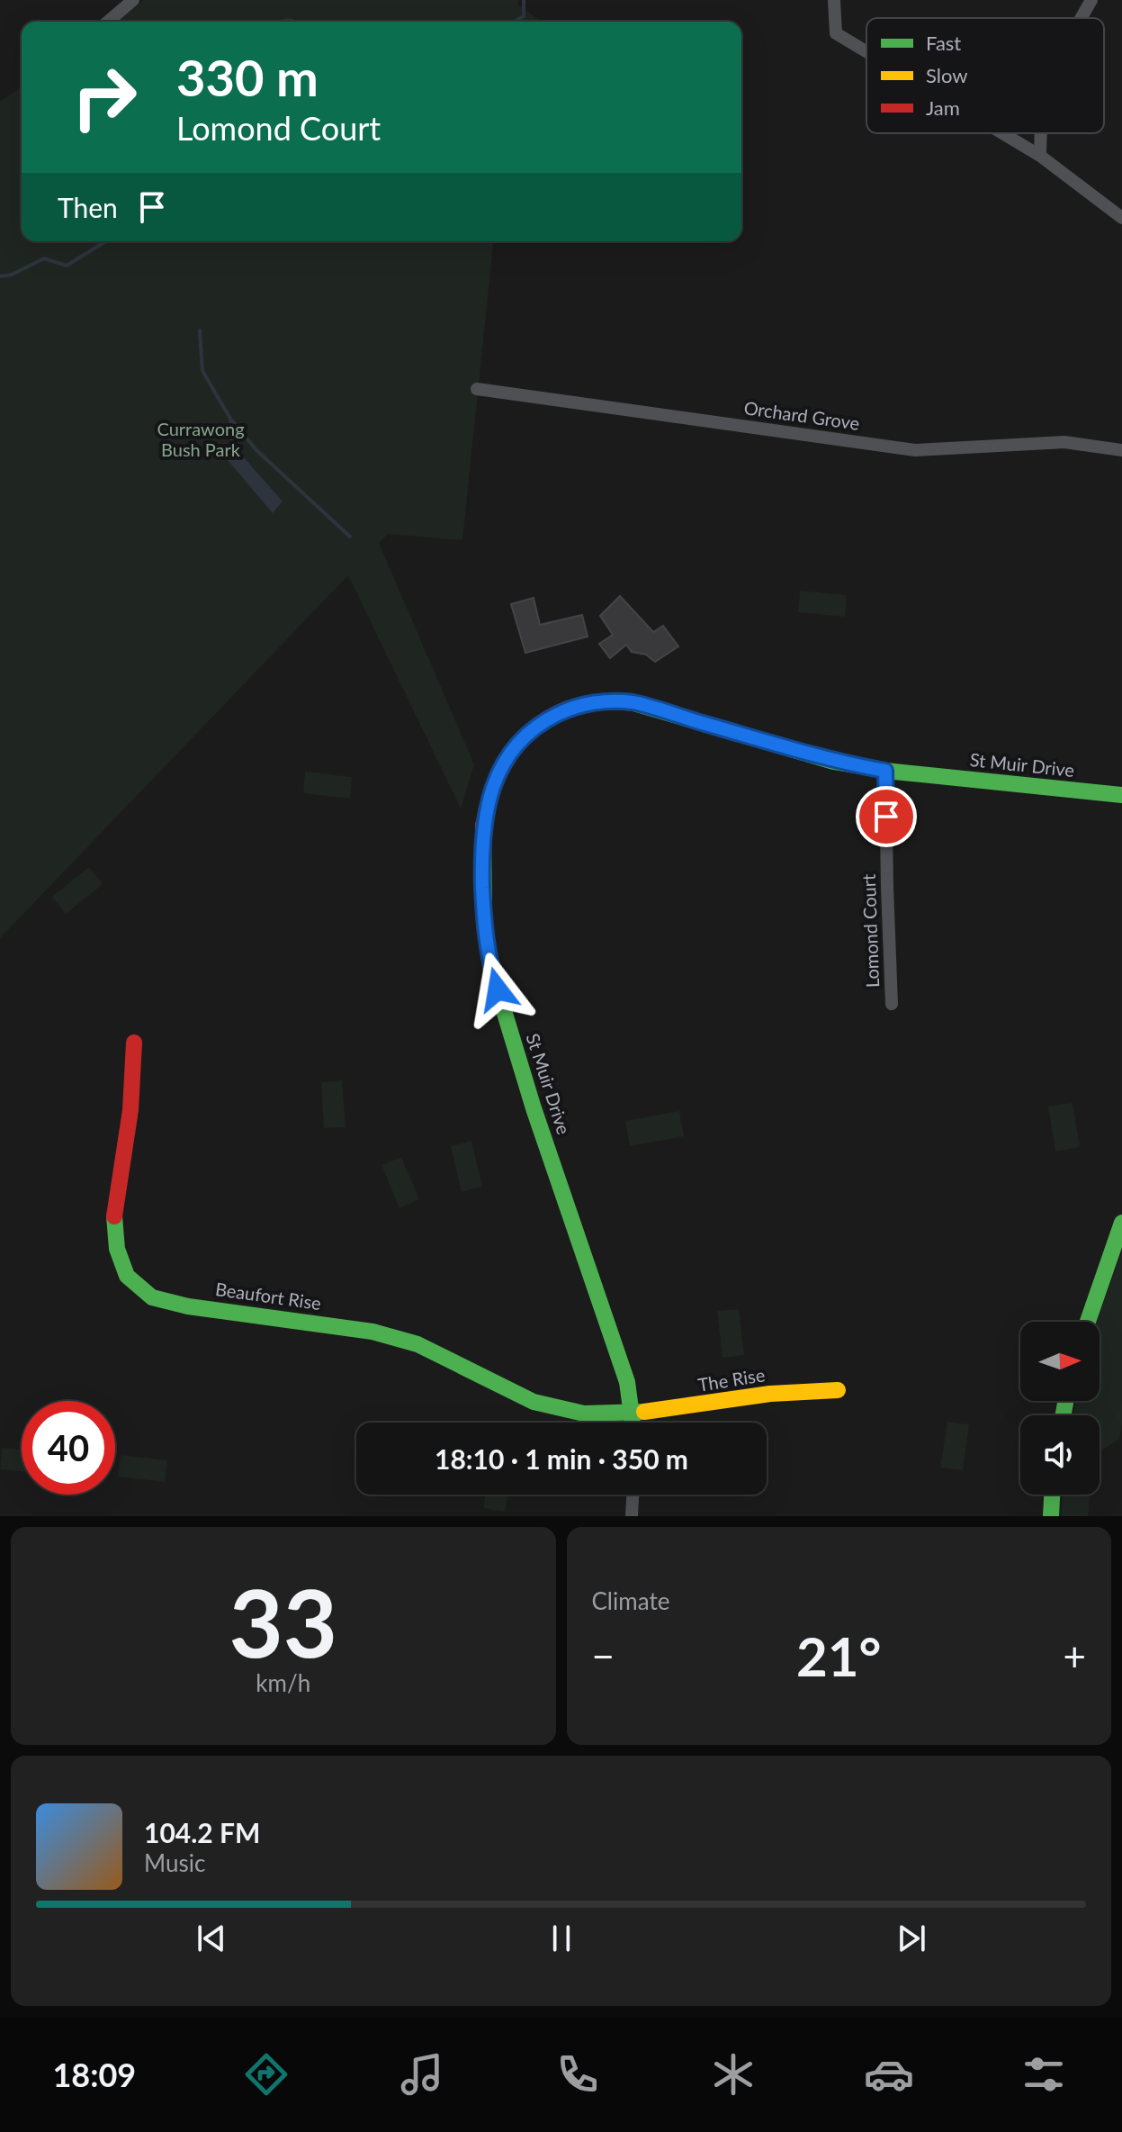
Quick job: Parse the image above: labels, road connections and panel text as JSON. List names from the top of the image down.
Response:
{
  "streets": {
    "street": [
      "Orchard Grove",
      "St Muir Drive",
      "Lomond Court",
      "Beaufort Rise",
      "The Rise"
    ]
  },
  "crossings": [
    ["St Muir Drive", "Lomond Court"],
    ["St Muir Drive", "Beaufort Rise"],
    ["St Muir Drive", "The Rise"],
    ["Beaufort Rise", "The Rise"]
  ],
  "parks": ["Currawong Bush Park"],
  "legend": ["Fast", "Slow", "Jam"],
  "north": "right",
  "page": {
    "turn": ["330 m", "Lomond Court"],
    "then": "Then",
    "limit": "40",
    "trip": "18:10 · 1 min · 350 m",
    "tile": [
      ["33", "km/h"],
      "Climate"
    ],
    "heat": ["−", "21°", "+"],
    "song": ["104.2 FM", "Music"],
    "tabs": "18:09"
  }
}
